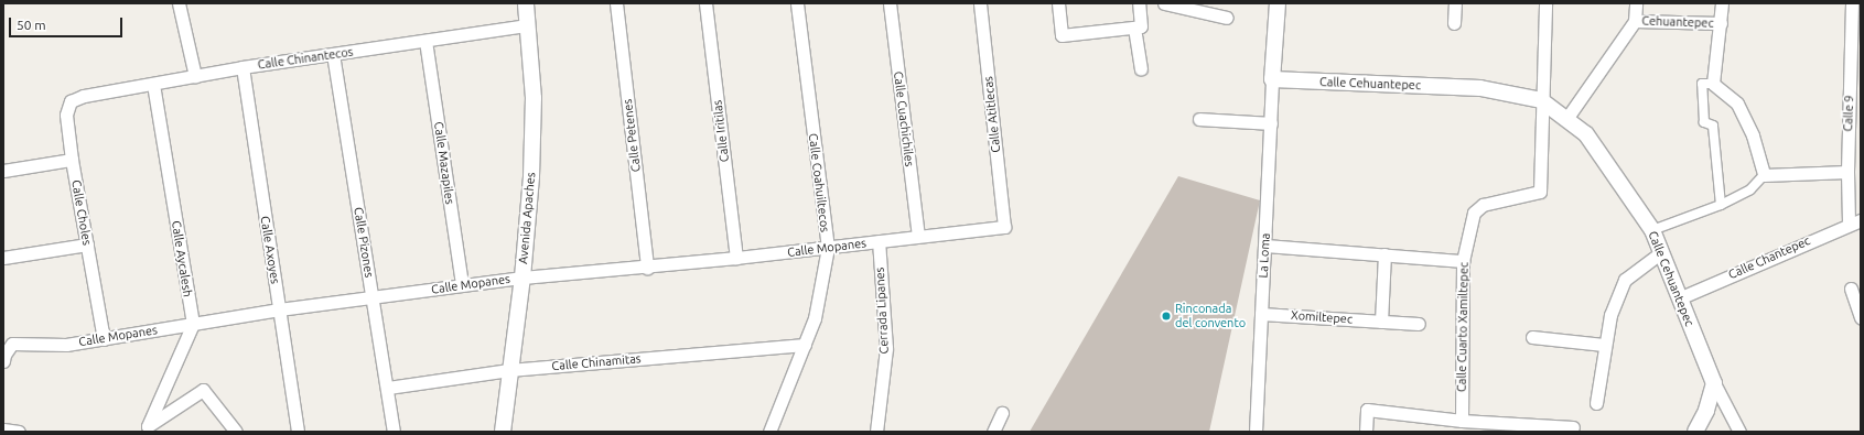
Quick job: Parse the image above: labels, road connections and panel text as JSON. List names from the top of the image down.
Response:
{
  "streets": {
    "street": [
      "Cehuantepec",
      "Calle Chinantecos",
      "Calle Cehuantepec",
      "Calle 9",
      "Calle Atitlecas",
      "Calle Cuachichiles",
      "Calle Iritilas",
      "Calle Petenes",
      "Calle Mazapiles",
      "Calle Coahuiltecos",
      "Calle Choles",
      "Avenida Apaches",
      "Calle Pizones",
      "Calle Mopanes",
      "Calle Axoyes",
      "La Loma",
      "Calle Chantepec",
      "Calle Aycalesh",
      "Cerrada Lipanes",
      "Xomiltepec",
      "Calle Cuarto Xamiltepec",
      "Calle Chinamitas"
    ]
  },
  "crossings": [
    ["Calle Chinantecos", "Calle Mazapiles"],
    ["Calle Chinantecos", "Calle Choles"],
    ["Calle Chinantecos", "Avenida Apaches"],
    ["Calle Chinantecos", "Calle Pizones"],
    ["Calle Chinantecos", "Calle Axoyes"],
    ["Calle Chinantecos", "Calle Aycalesh"],
    ["Calle Cehuantepec", "La Loma"],
    ["Calle Cehuantepec", "Calle Chantepec"],
    ["Calle Cehuantepec", "Calle Cuarto Xamiltepec"],
    ["Calle 9", "Calle Chantepec"],
    ["Calle Atitlecas", "Calle Mopanes"],
    ["Calle Cuachichiles", "Calle Mopanes"],
    ["Calle Iritilas", "Calle Mopanes"],
    ["Calle Petenes", "Calle Mopanes"],
    ["Calle Mazapiles", "Calle Mopanes"],
    ["Calle Coahuiltecos", "Calle Mopanes"],
    ["Calle Coahuiltecos", "Calle Chinamitas"],
    ["Calle Choles", "Calle Mopanes"],
    ["Avenida Apaches", "Calle Mopanes"],
    ["Avenida Apaches", "Calle Chinamitas"],
    ["Calle Pizones", "Calle Mopanes"],
    ["Calle Pizones", "Calle Chinamitas"],
    ["Calle Mopanes", "Calle Axoyes"],
    ["Calle Mopanes", "Calle Aycalesh"],
    ["Calle Mopanes", "Cerrada Lipanes"],
    ["La Loma", "Xomiltepec"]
  ],
  "places": ["Rinconada del convento"],
  "scale_bar": "50 m"
}
